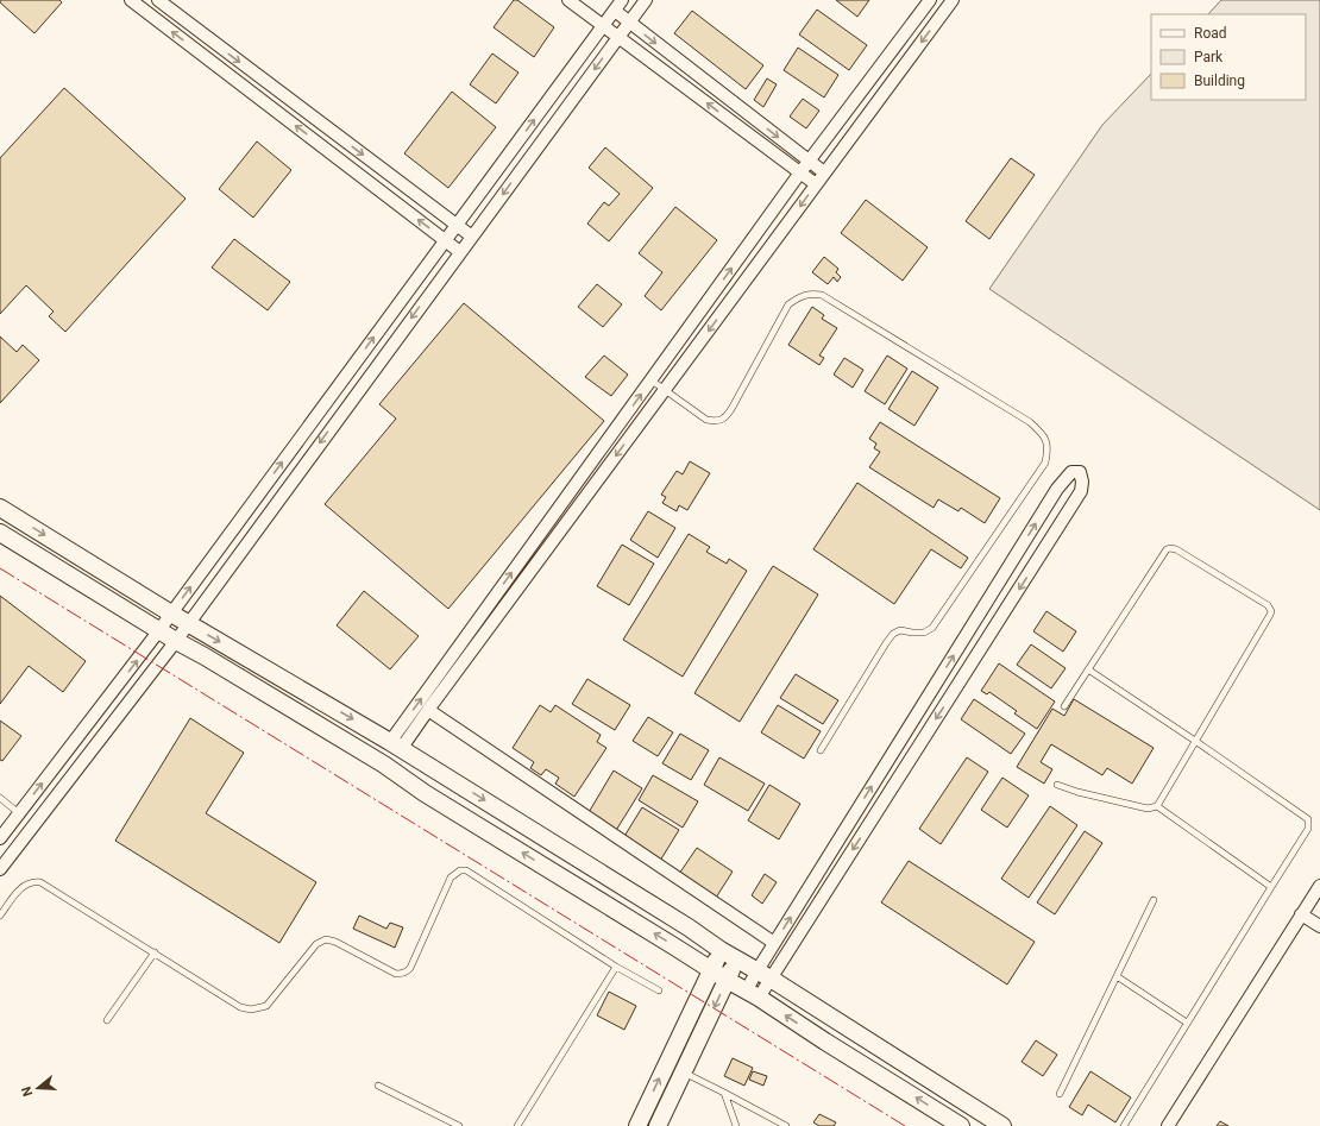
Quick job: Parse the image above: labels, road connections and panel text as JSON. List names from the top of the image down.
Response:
{
  "legend": ["Road", "Park", "Building"],
  "north": "left"
}
